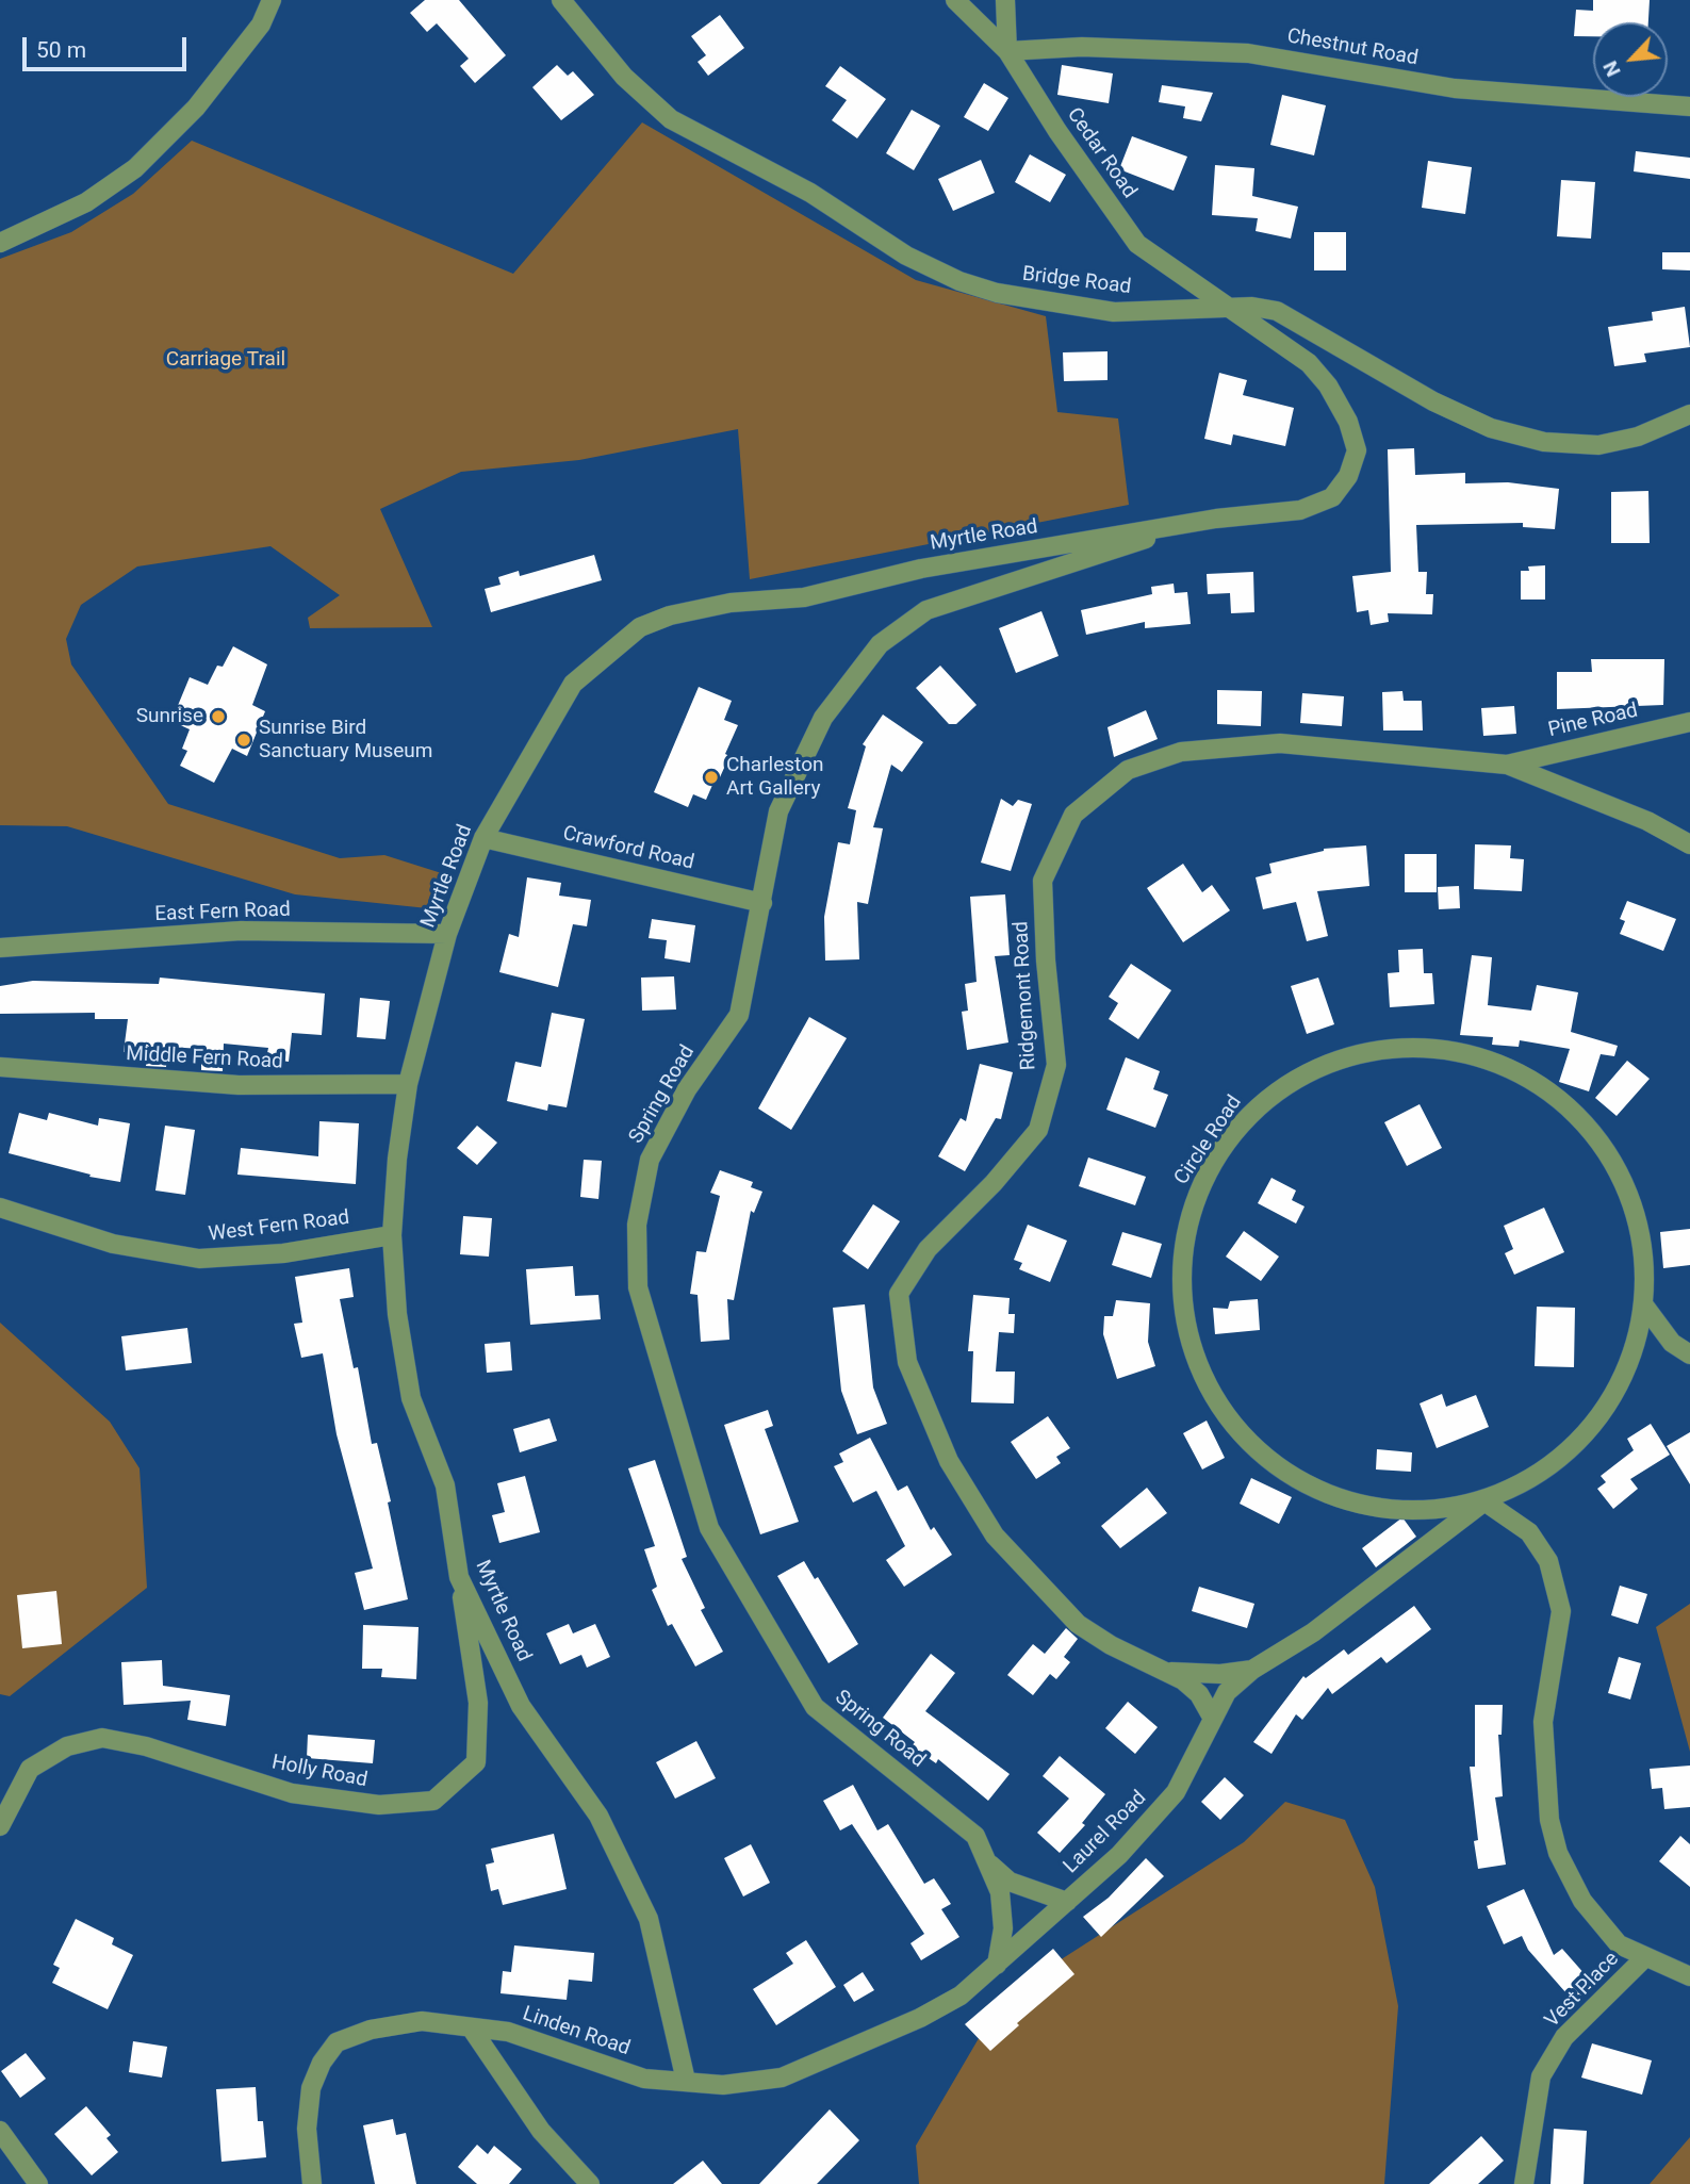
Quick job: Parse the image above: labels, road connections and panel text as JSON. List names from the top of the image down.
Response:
{
  "streets": {
    "street": [
      "Chestnut Road",
      "Cedar Road",
      "Bridge Road",
      "Myrtle Road",
      "Pine Road",
      "Crawford Road",
      "East Fern Road",
      "Ridgemont Road",
      "Middle Fern Road",
      "Spring Road",
      "Circle Road",
      "West Fern Road",
      "Holly Road",
      "Laurel Road",
      "Vest Place",
      "Linden Road"
    ]
  },
  "crossings": [
    ["Chestnut Road", "Cedar Road"],
    ["Cedar Road", "Bridge Road"],
    ["Cedar Road", "Myrtle Road"],
    ["Bridge Road", "Myrtle Road"],
    ["Myrtle Road", "Crawford Road"],
    ["Myrtle Road", "East Fern Road"],
    ["Myrtle Road", "Middle Fern Road"],
    ["Myrtle Road", "Spring Road"],
    ["Myrtle Road", "West Fern Road"],
    ["Myrtle Road", "Holly Road"],
    ["Myrtle Road", "Laurel Road"],
    ["Myrtle Road", "Linden Road"],
    ["Pine Road", "Ridgemont Road"],
    ["Crawford Road", "Spring Road"],
    ["Ridgemont Road", "Laurel Road"],
    ["Spring Road", "Laurel Road"],
    ["Circle Road", "Laurel Road"],
    ["Laurel Road", "Linden Road"]
  ],
  "parks": ["Carriage Trail"],
  "places": ["Sunrise", "Sunrise Bird Sanctuary Museum", "Charleston Art Gallery"],
  "scale_bar": "50 m",
  "north": "bottom left"
}
